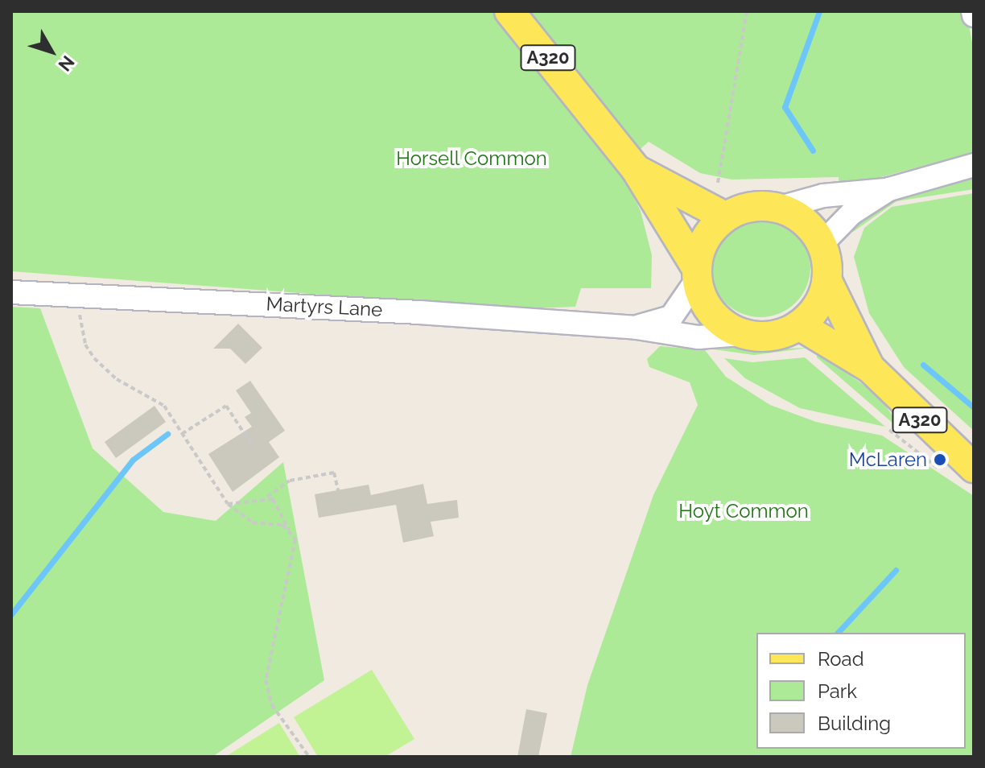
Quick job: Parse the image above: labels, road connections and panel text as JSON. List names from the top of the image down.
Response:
{
  "streets": {
    "main road": ["A320"],
    "street": ["Martyrs Lane"]
  },
  "crossings": [
    ["A320", "Martyrs Lane"]
  ],
  "parks": ["Horsell Common", "Hoyt Common"],
  "places": ["McLaren"],
  "legend": ["Road", "Park", "Building"],
  "north": "bottom right"
}
